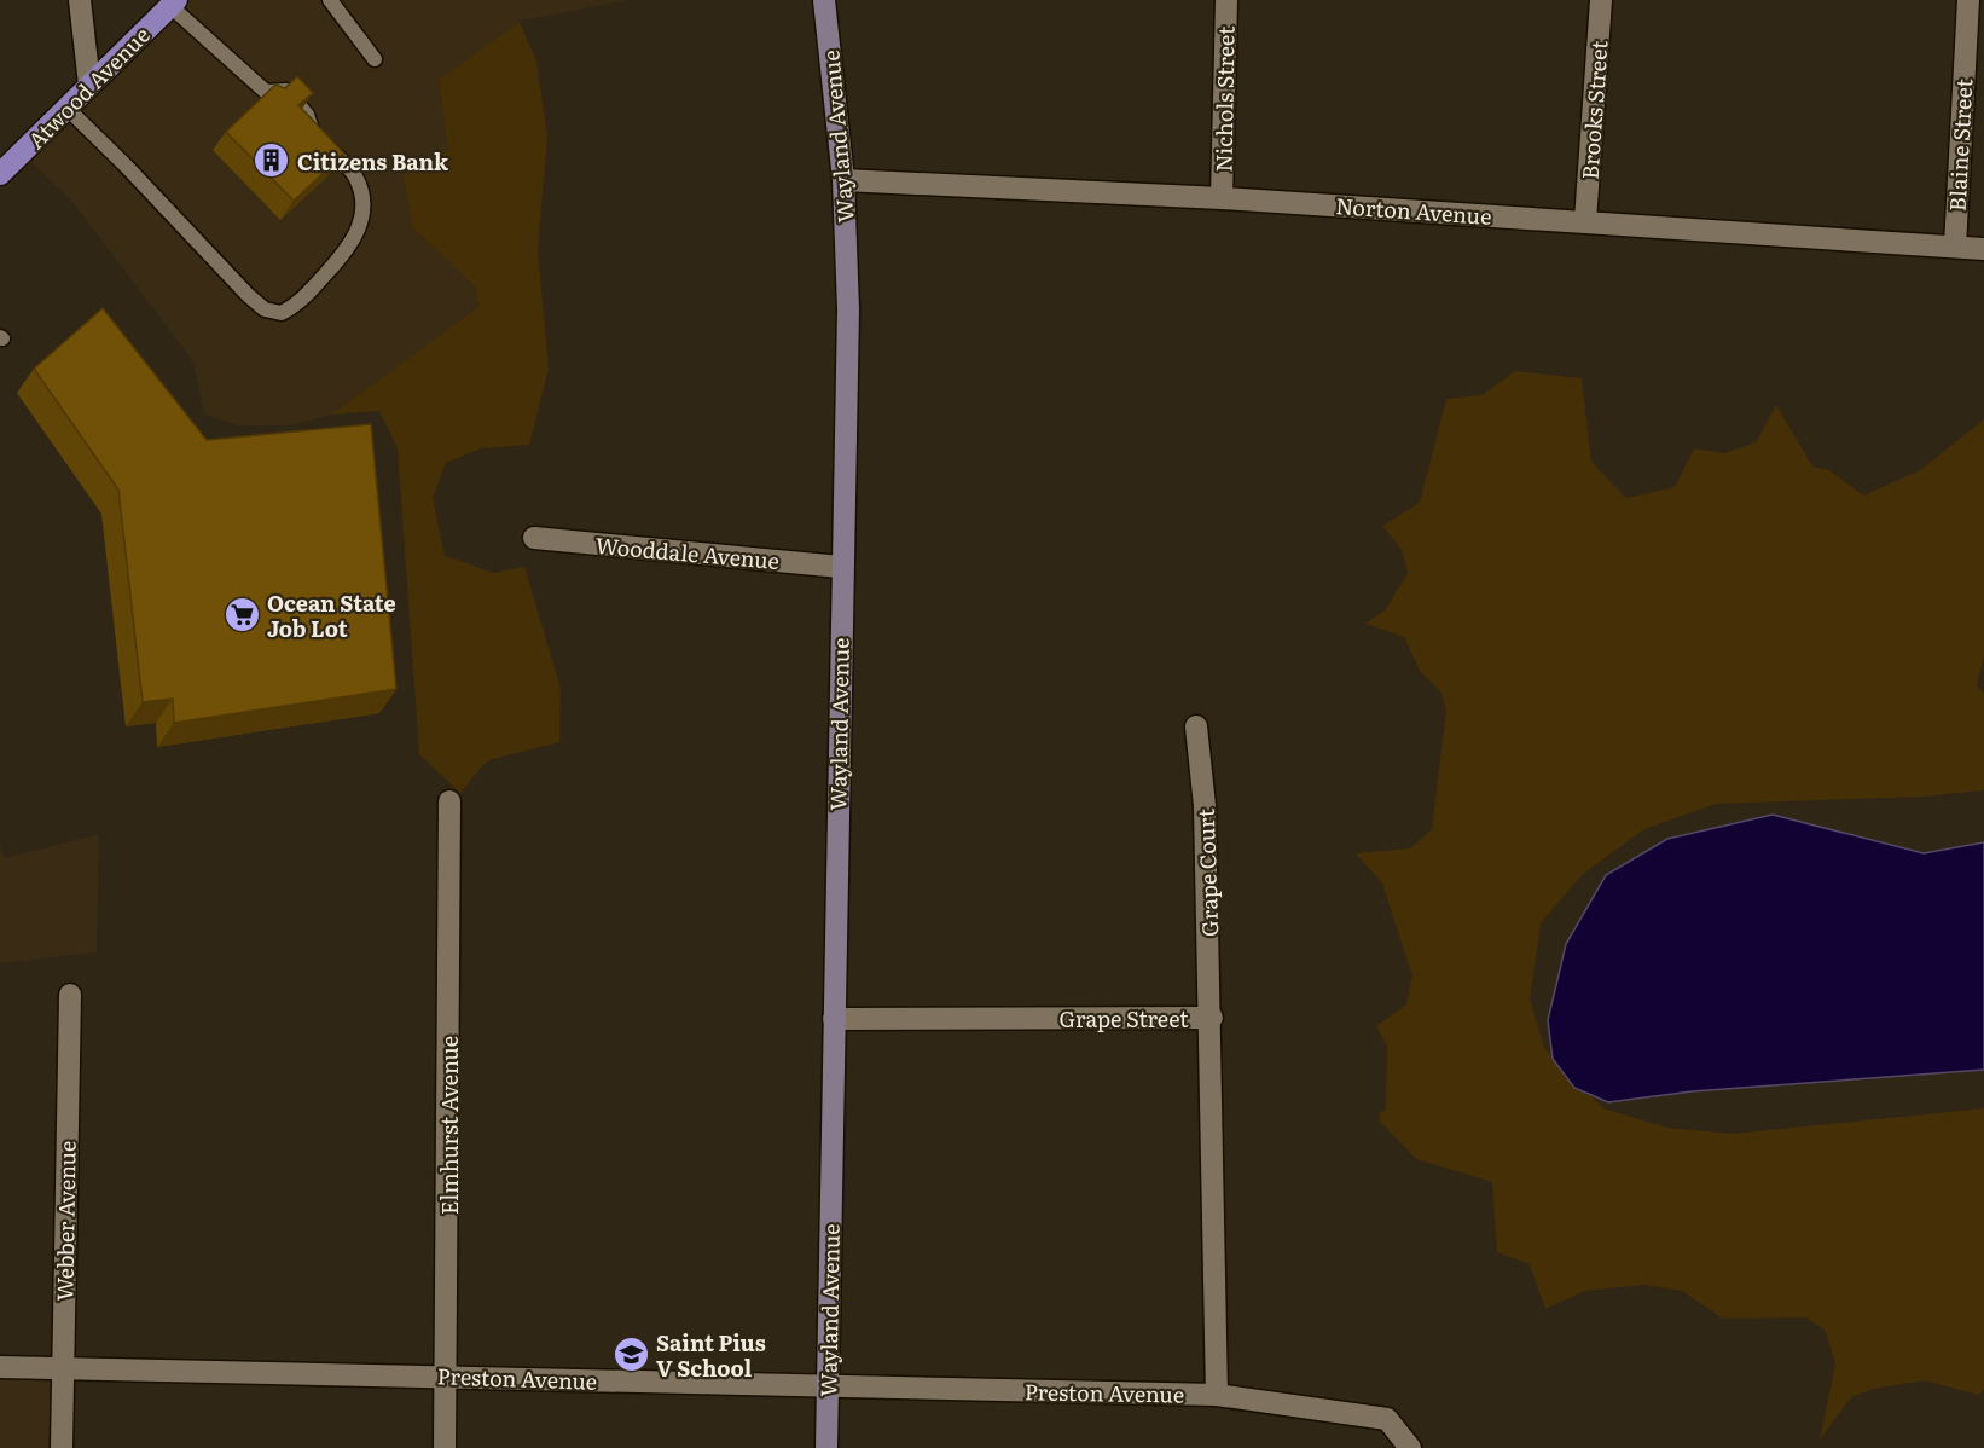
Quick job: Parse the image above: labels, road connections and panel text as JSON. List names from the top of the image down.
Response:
{
  "streets": {
    "main road": ["Atwood Avenue", "Wayland Avenue"],
    "street": [
      "Nichols Street",
      "Brooks Street",
      "Blaine Street",
      "Norton Avenue",
      "Wooddale Avenue",
      "Grape Court",
      "Grape Street",
      "Elmhurst Avenue",
      "Webber Avenue",
      "Preston Avenue"
    ]
  },
  "crossings": [
    ["Nichols Street", "Norton Avenue"],
    ["Brooks Street", "Norton Avenue"],
    ["Wayland Avenue", "Norton Avenue"],
    ["Wayland Avenue", "Wooddale Avenue"],
    ["Wayland Avenue", "Grape Street"],
    ["Wayland Avenue", "Preston Avenue"],
    ["Blaine Street", "Norton Avenue"],
    ["Grape Court", "Grape Street"],
    ["Grape Street", "Preston Avenue"],
    ["Elmhurst Avenue", "Preston Avenue"],
    ["Webber Avenue", "Preston Avenue"]
  ],
  "places": {
    "building": ["Citizens Bank"],
    "supermarket": ["Ocean State Job Lot"],
    "school or university": ["Saint Pius V School"]
  }
}
